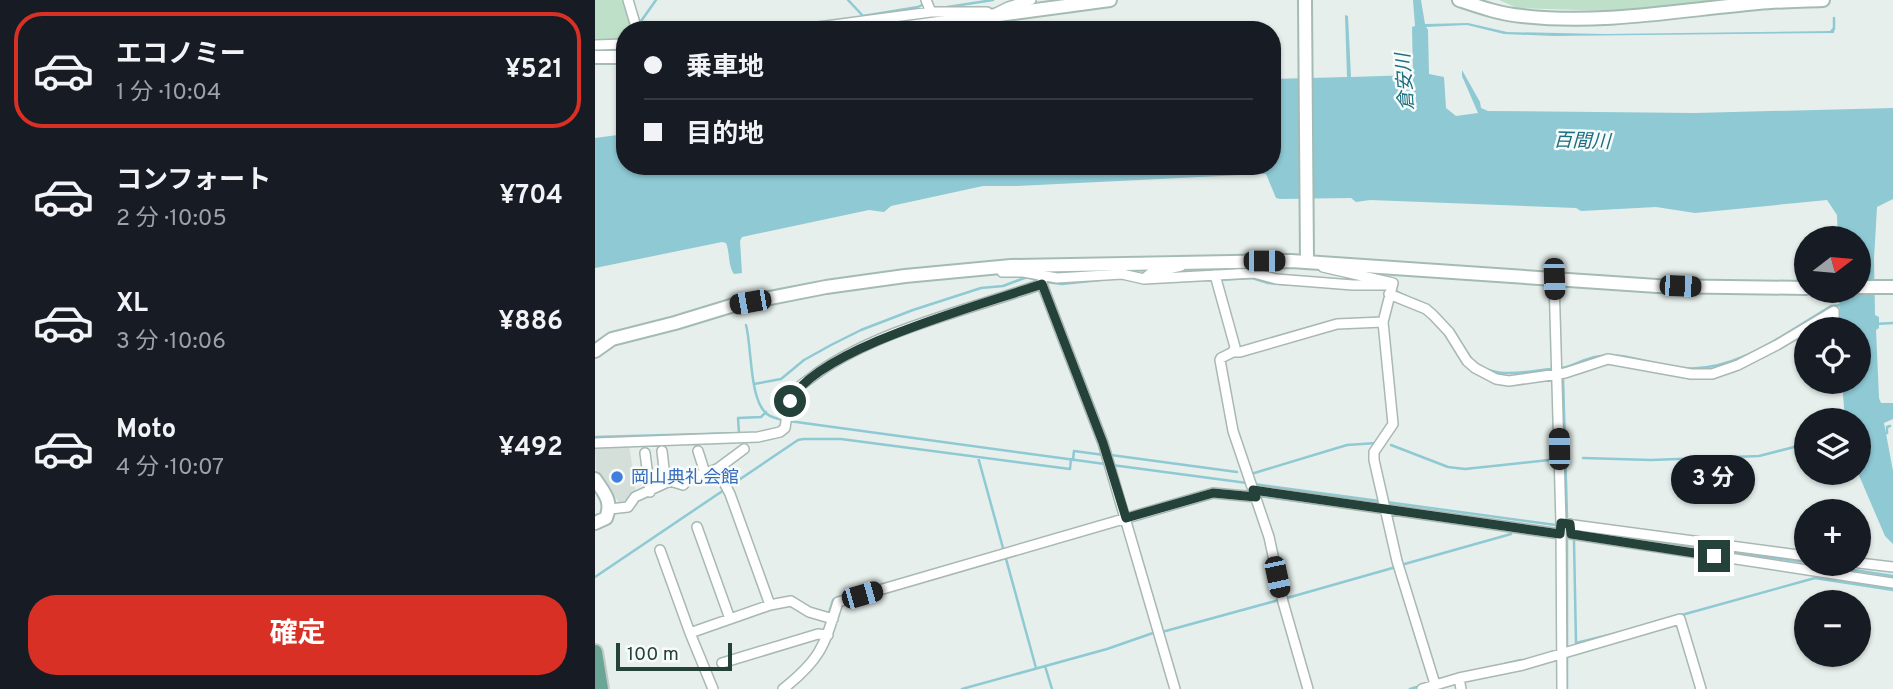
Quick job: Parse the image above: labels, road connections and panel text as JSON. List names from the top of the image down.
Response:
{
  "water": ["倉安川", "百間川"],
  "places": ["岡山典礼会館"],
  "scale_bar": "100 m",
  "north": "right",
  "page": {
    "list": [
      {
        "name": "エコノミー",
        "note": "1 分 · 10:04",
        "value": "¥521"
      },
      {
        "name": "コンフォート",
        "note": "2 分 · 10:05",
        "value": "¥704"
      },
      {
        "name": "XL",
        "note": "3 分 · 10:06",
        "value": "¥886"
      },
      {
        "name": "Moto",
        "note": "4 分 · 10:07",
        "value": "¥492"
      }
    ],
    "banner": ["乗車地", "目的地"],
    "map_buttons": ["+", "−"],
    "bubble": "3 分",
    "buttons": "確定",
    "scale": "100 m"
  }
}
